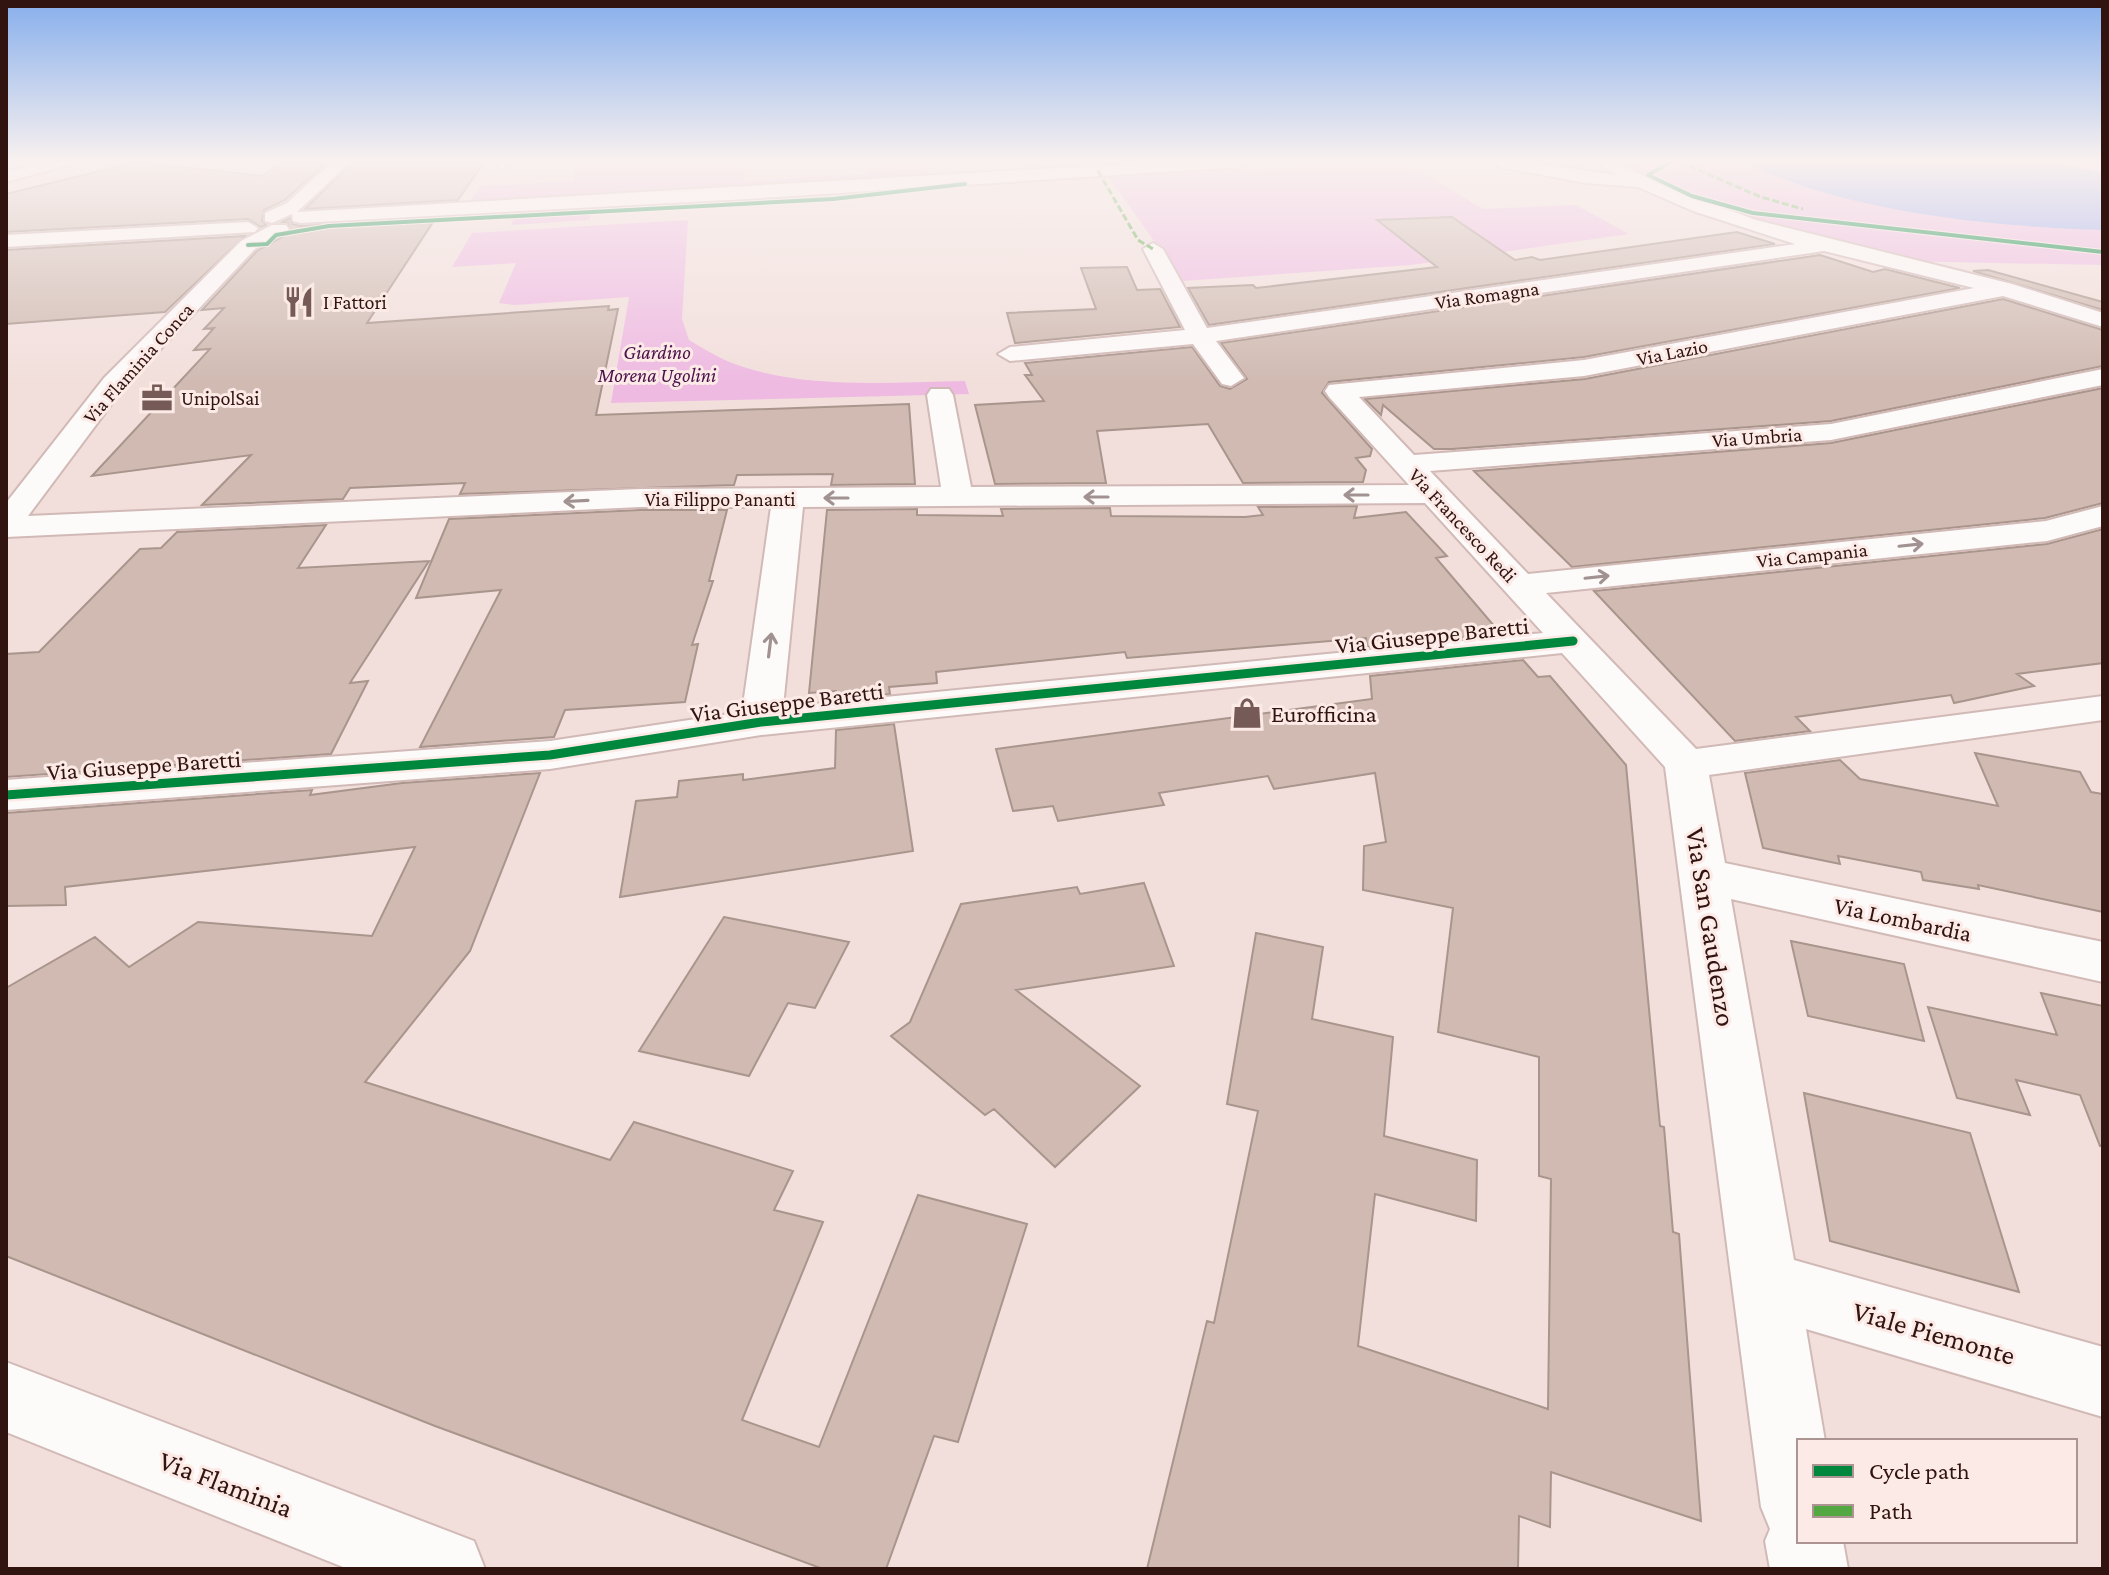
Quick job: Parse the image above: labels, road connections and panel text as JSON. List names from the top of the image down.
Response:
{
  "streets": {
    "street": [
      "Via Romagna",
      "Via Lazio",
      "Via Flaminia Conca",
      "Via Umbria",
      "Via Filippo Pananti",
      "Via Francesco Redi",
      "Via Campania",
      "Via Giuseppe Baretti",
      "Via Lombardia",
      "Via San Gaudenzo",
      "Viale Piemonte",
      "Via Flaminia"
    ]
  },
  "crossings": [
    ["Via Lazio", "Via Francesco Redi"],
    ["Via Flaminia Conca", "Via Filippo Pananti"],
    ["Via Umbria", "Via Francesco Redi"],
    ["Via Filippo Pananti", "Via Francesco Redi"],
    ["Via Francesco Redi", "Via Campania"],
    ["Via Francesco Redi", "Via Giuseppe Baretti"],
    ["Via Francesco Redi", "Via San Gaudenzo"],
    ["Via Lombardia", "Via San Gaudenzo"],
    ["Via San Gaudenzo", "Viale Piemonte"]
  ],
  "one_way": ["Via Filippo Pananti"],
  "parks": ["Giardino Morena Ugolini"],
  "places": {
    "restaurant": ["I Fattori"],
    "office": ["UnipolSai"],
    "shop": ["Eurofficina"]
  },
  "legend": ["Cycle path", "Path"]
}
